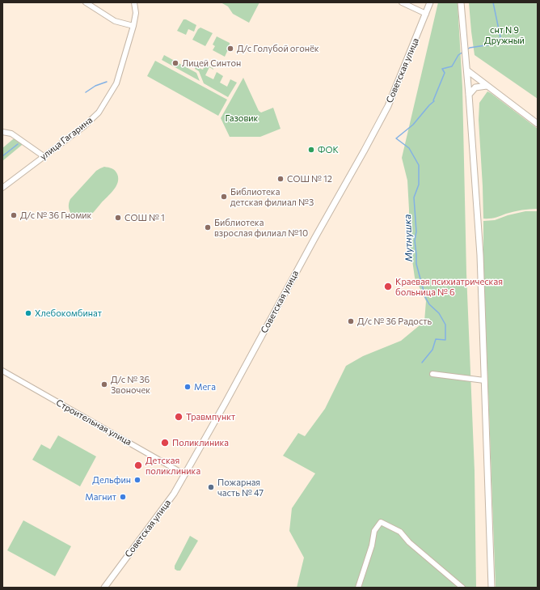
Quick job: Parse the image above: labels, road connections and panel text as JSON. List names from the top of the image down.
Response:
{
  "streets": {
    "main road": ["Советская улица"],
    "street": ["улица Гагарина", "Строительная улица"]
  },
  "crossings": [
    ["Советская улица", "Строительная улица"]
  ],
  "water": ["Мутнушка"],
  "parks": ["снт N 9 Дружный", "Газовик"],
  "places": [
    "Д/с Голубой огонёк",
    "Лицей Синтон",
    "ФОК",
    "СОШ № 12",
    "Библиотека детская филиал №3",
    "Д/с № 36 Гномик",
    "СОШ № 1",
    "Библиотека взрослая филиал №10",
    "Краевая психиатрическая больница № 6",
    "Хлебокомбинат",
    "Д/с № 36 Радость",
    "Д/с № 36 Звоночек",
    "Мега",
    "Травмпункт",
    "Поликлиника",
    "Детская поликлиника",
    "Дельфин",
    "Пожарная часть № 47",
    "Магнит"
  ]
}
